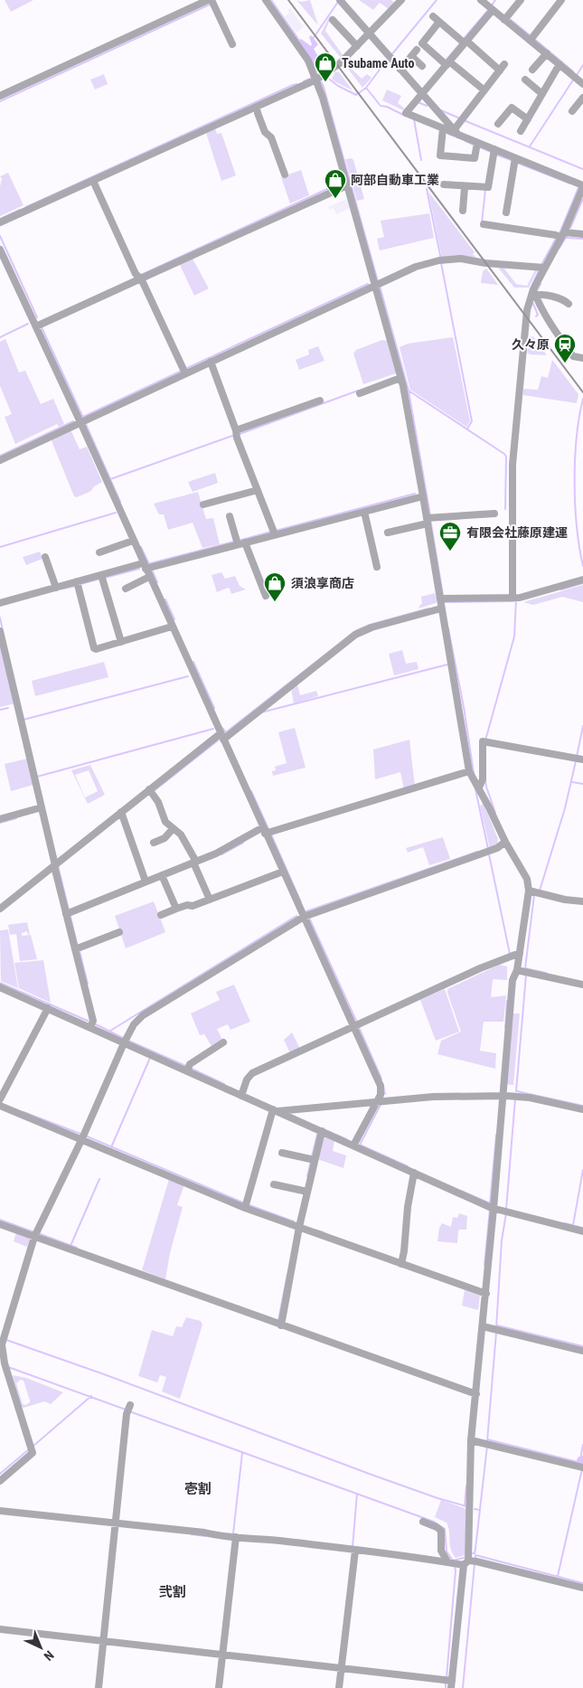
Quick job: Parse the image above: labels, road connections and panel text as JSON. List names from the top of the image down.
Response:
{
  "districts": ["壱割", "弐割"],
  "places": {
    "shop": ["Tsubame Auto", "阿部自動車工業", "須浪享商店"],
    "station": ["久々原"],
    "office": ["有限会社藤原建運"]
  },
  "north": "bottom right"
}
